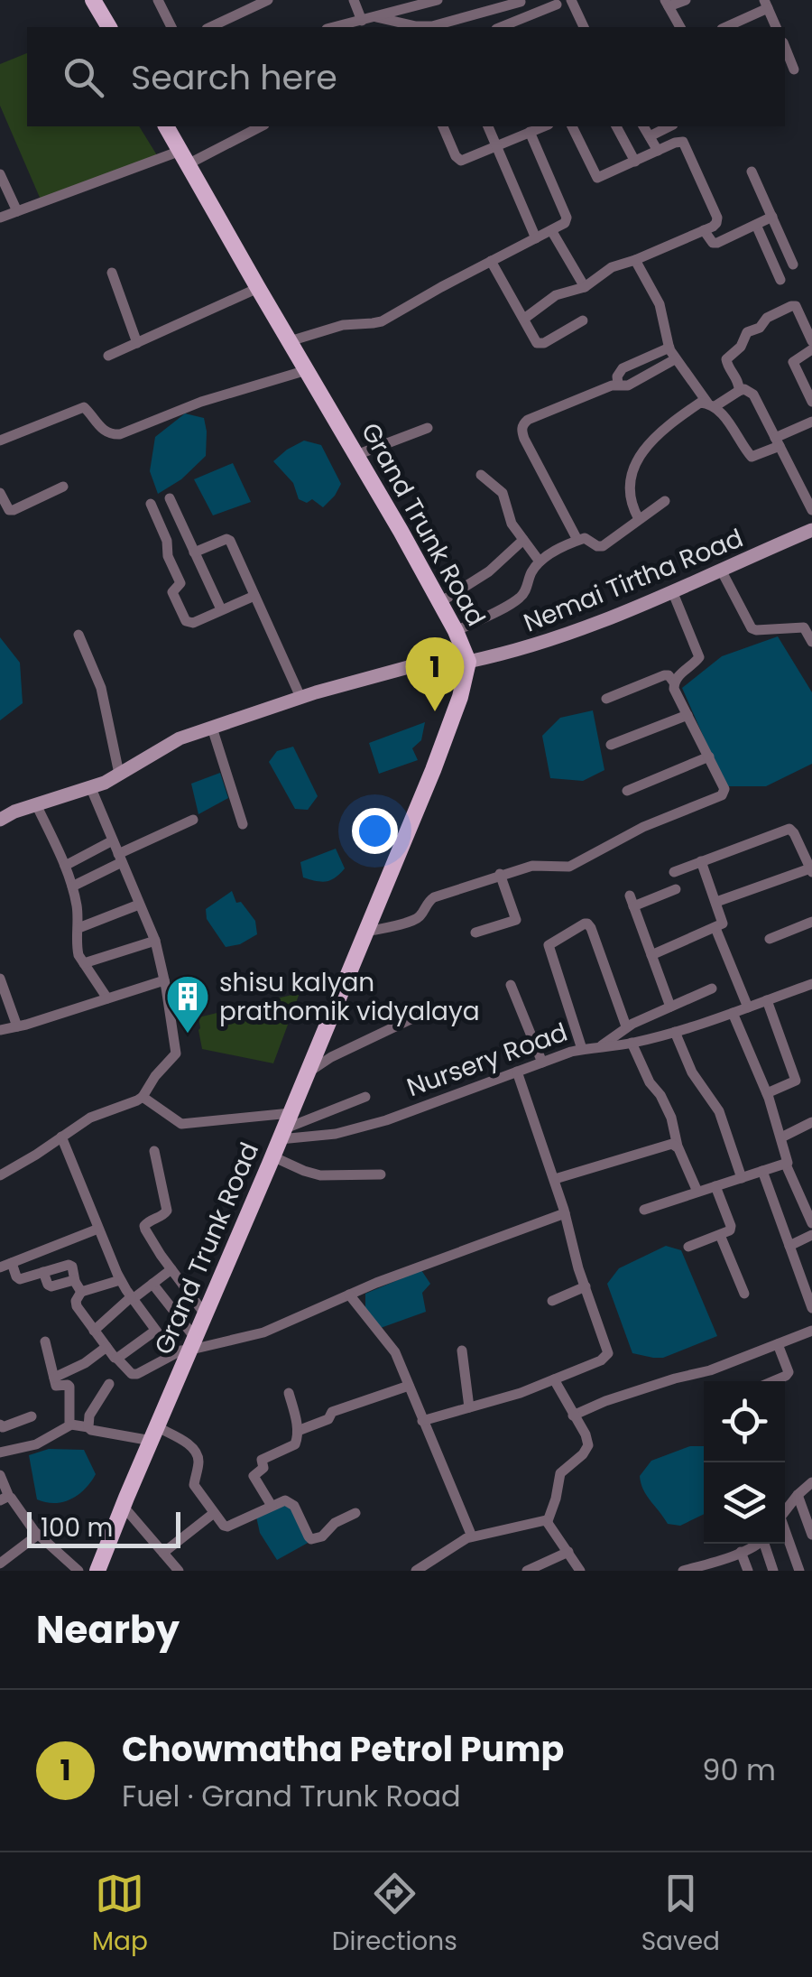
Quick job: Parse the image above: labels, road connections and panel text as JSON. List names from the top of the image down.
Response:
{
  "streets": {
    "main road": ["Grand Trunk Road"],
    "street": ["Nemai Tirtha Road", "Nursery Road"]
  },
  "crossings": [
    ["Grand Trunk Road", "Nemai Tirtha Road"],
    ["Grand Trunk Road", "Nursery Road"]
  ],
  "places": {
    "building": ["shisu kalyan prathomik vidyalaya"]
  },
  "scale_bar": "100 m",
  "page": {
    "search": "Search here",
    "pins": "1",
    "scale": "100 m",
    "heading": "Nearby",
    "list": [
      {
        "mark": "1",
        "name": "Chowmatha Petrol Pump",
        "note": "Fuel · Grand Trunk Road",
        "value": "90 m"
      }
    ],
    "nav": ["Map", "Directions", "Saved"]
  }
}
